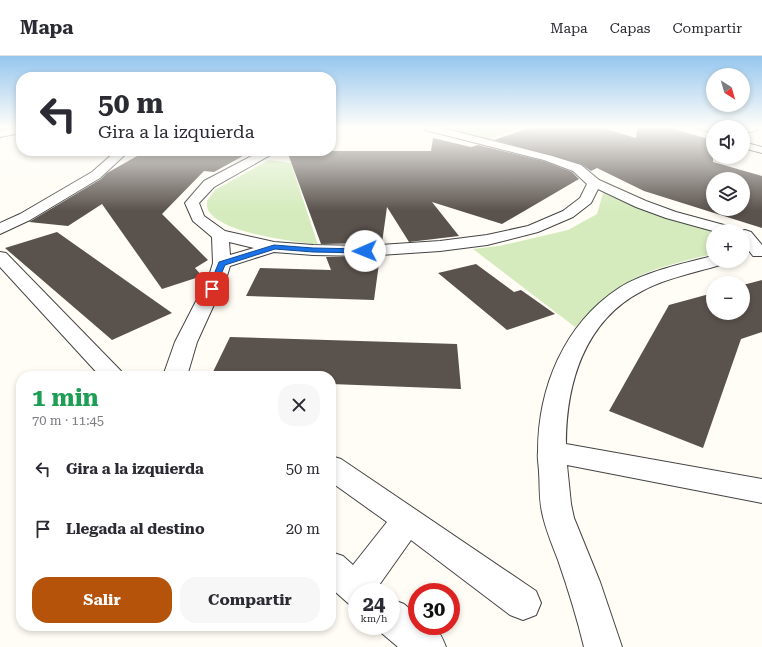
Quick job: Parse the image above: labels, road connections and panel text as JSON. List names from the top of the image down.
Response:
{
  "north": "bottom right",
  "page": {
    "header": "Mapa",
    "nav": ["Mapa", "Capas", "Compartir"],
    "map_buttons": ["+", "−"],
    "turn": ["50 m", "Gira a la izquierda"],
    "heading": ["1 min", "70 m · 11:45"],
    "list": [
      {
        "name": "Gira a la izquierda",
        "value": "50 m"
      },
      {
        "name": "Llegada al destino",
        "value": "20 m"
      }
    ],
    "buttons": ["Salir", "Compartir"],
    "speed": "24 km/h",
    "limit": "30"
  }
}
